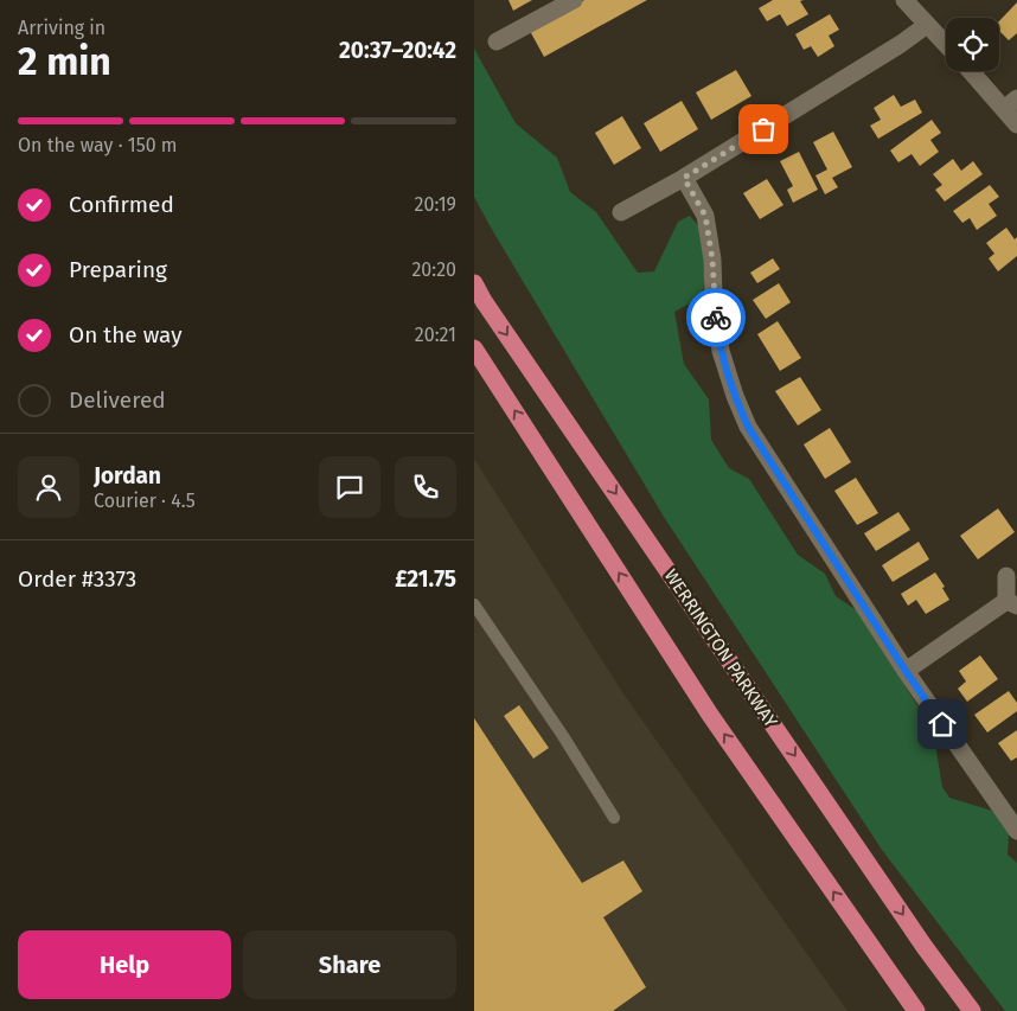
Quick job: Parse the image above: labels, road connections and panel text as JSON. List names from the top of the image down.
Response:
{
  "streets": {
    "highway": ["WERRINGTON PARKWAY"]
  },
  "page": {
    "heading": ["2 min", "Arriving in", "20:37–20:42"],
    "panel": [
      "Jordan",
      "Courier · 4.5",
      "Order #3373",
      "£21.75"
    ],
    "bar": "On the way · 150 m",
    "list": [
      ["Confirmed", "20:19"],
      ["Preparing", "20:20"],
      ["On the way", "20:21"],
      "Delivered"
    ],
    "buttons": ["Help", "Share"]
  }
}
